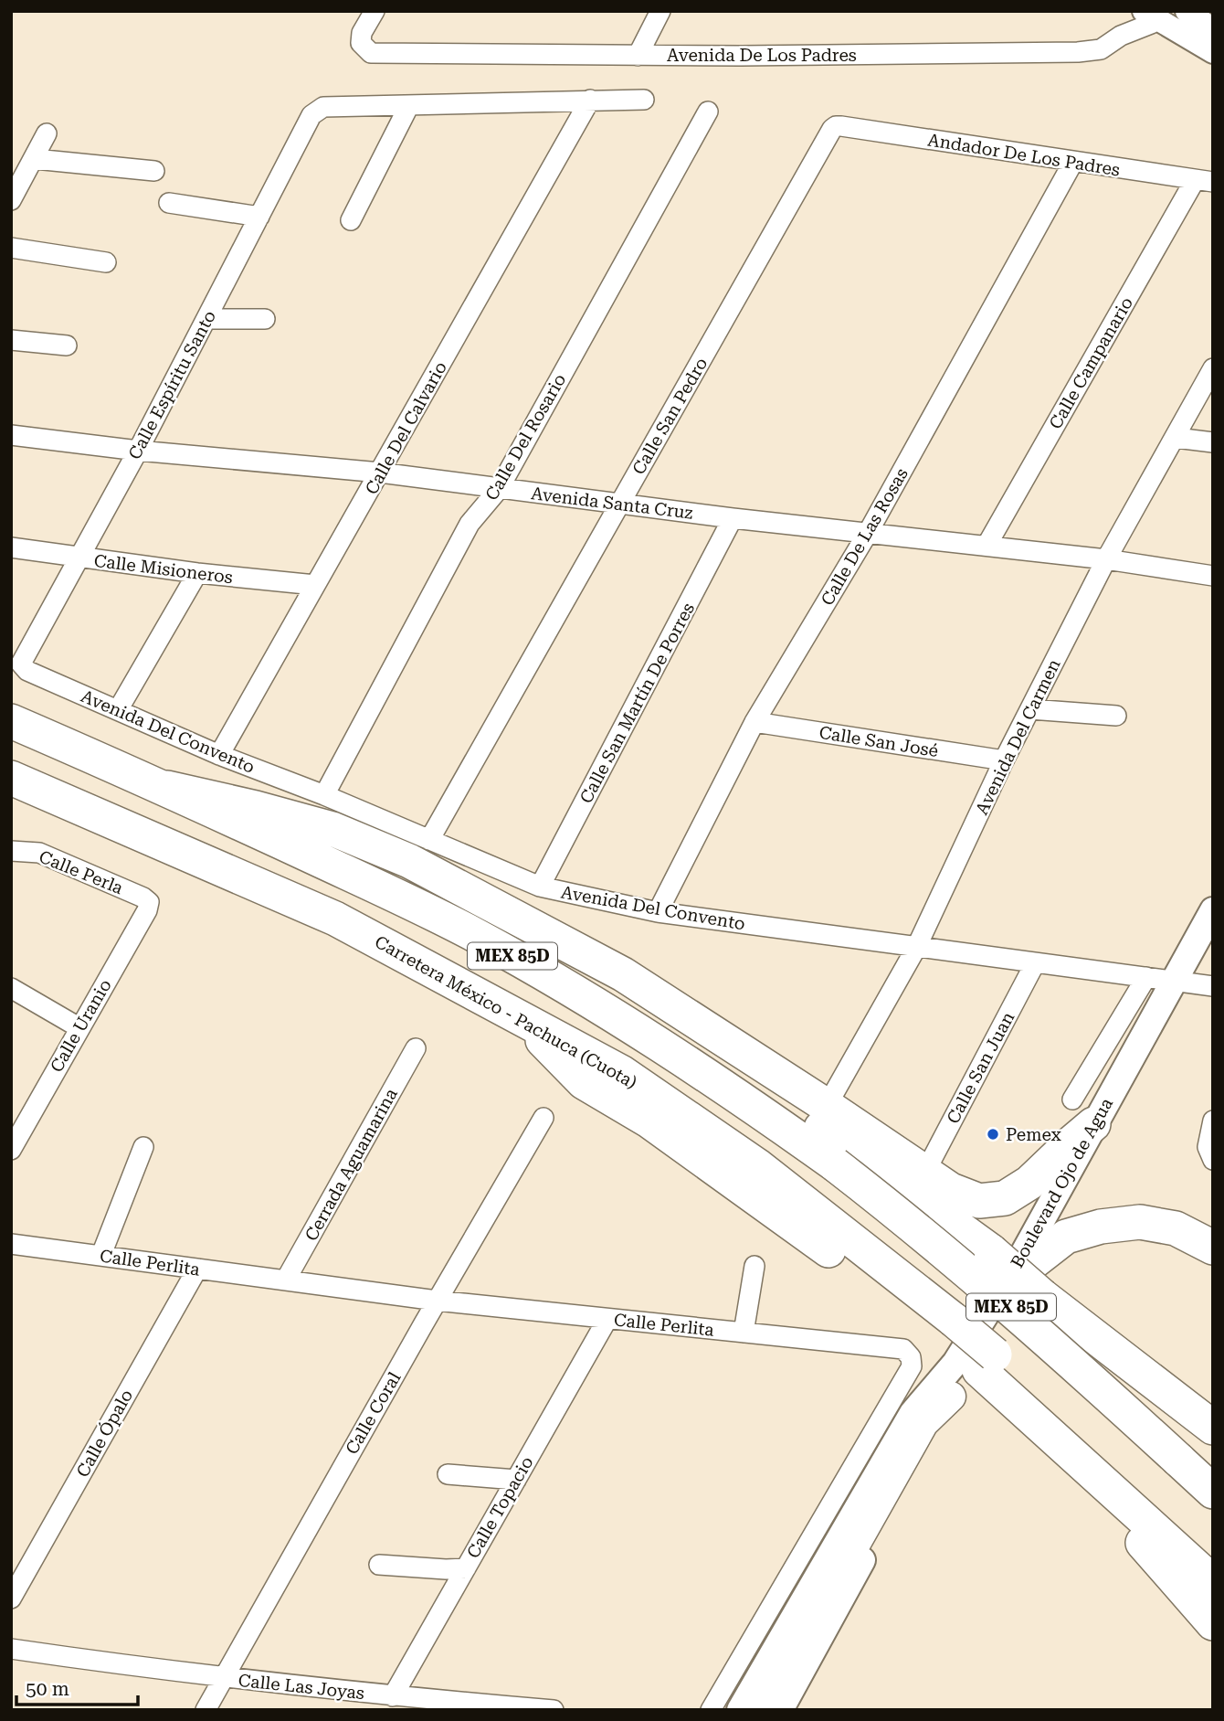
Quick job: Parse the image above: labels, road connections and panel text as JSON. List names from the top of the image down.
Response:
{
  "streets": {
    "highway": ["MEX 85D", "Carretera México - Pachuca (Cuota)"],
    "main road": ["Boulevard Ojo de Agua"],
    "street": [
      "Avenida De Los Padres",
      "Andador De Los Padres",
      "Calle Campanario",
      "Calle Espíritu Santo",
      "Calle San Pedro",
      "Calle Del Calvario",
      "Calle Del Rosario",
      "Avenida Santa Cruz",
      "Calle De Las Rosas",
      "Calle Misioneros",
      "Calle San Martín De Porres",
      "Avenida Del Convento",
      "Avenida Del Carmen",
      "Calle San José",
      "Calle Perla",
      "Calle Uranio",
      "Calle San Juan",
      "Cerrada Aguamarina",
      "Calle Perlita",
      "Calle Coral",
      "Calle Ópalo",
      "Calle Topacio",
      "Calle Las Joyas"
    ]
  },
  "crossings": [
    ["Andador De Los Padres", "Calle Campanario"],
    ["Andador De Los Padres", "Calle San Pedro"],
    ["Andador De Los Padres", "Calle De Las Rosas"],
    ["Calle Campanario", "Avenida Santa Cruz"],
    ["Calle Espíritu Santo", "Avenida Santa Cruz"],
    ["Calle Espíritu Santo", "Calle Misioneros"],
    ["Calle Espíritu Santo", "Avenida Del Convento"],
    ["Calle San Pedro", "Avenida Santa Cruz"],
    ["Calle San Pedro", "Avenida Del Convento"],
    ["Calle Del Calvario", "Avenida Santa Cruz"],
    ["Calle Del Calvario", "Calle Misioneros"],
    ["Calle Del Calvario", "Avenida Del Convento"],
    ["Calle Del Rosario", "Avenida Santa Cruz"],
    ["Calle Del Rosario", "Avenida Del Convento"],
    ["Avenida Santa Cruz", "Calle De Las Rosas"],
    ["Avenida Santa Cruz", "Calle San Martín De Porres"],
    ["Avenida Santa Cruz", "Avenida Del Carmen"],
    ["Calle De Las Rosas", "Avenida Del Convento"],
    ["Calle De Las Rosas", "Calle San José"],
    ["Calle San Martín De Porres", "Avenida Del Convento"],
    ["Avenida Del Convento", "Avenida Del Carmen"],
    ["Avenida Del Convento", "Calle San Juan"],
    ["Avenida Del Convento", "Boulevard Ojo de Agua"],
    ["Avenida Del Carmen", "Calle San José"],
    ["Calle Perla", "Calle Uranio"],
    ["Cerrada Aguamarina", "Calle Perlita"],
    ["Calle Perlita", "Calle Coral"],
    ["Calle Perlita", "Calle Ópalo"],
    ["Calle Perlita", "Calle Topacio"],
    ["Calle Coral", "Calle Las Joyas"],
    ["Calle Topacio", "Calle Las Joyas"]
  ],
  "places": ["Pemex"],
  "scale_bar": "50 m"
}
